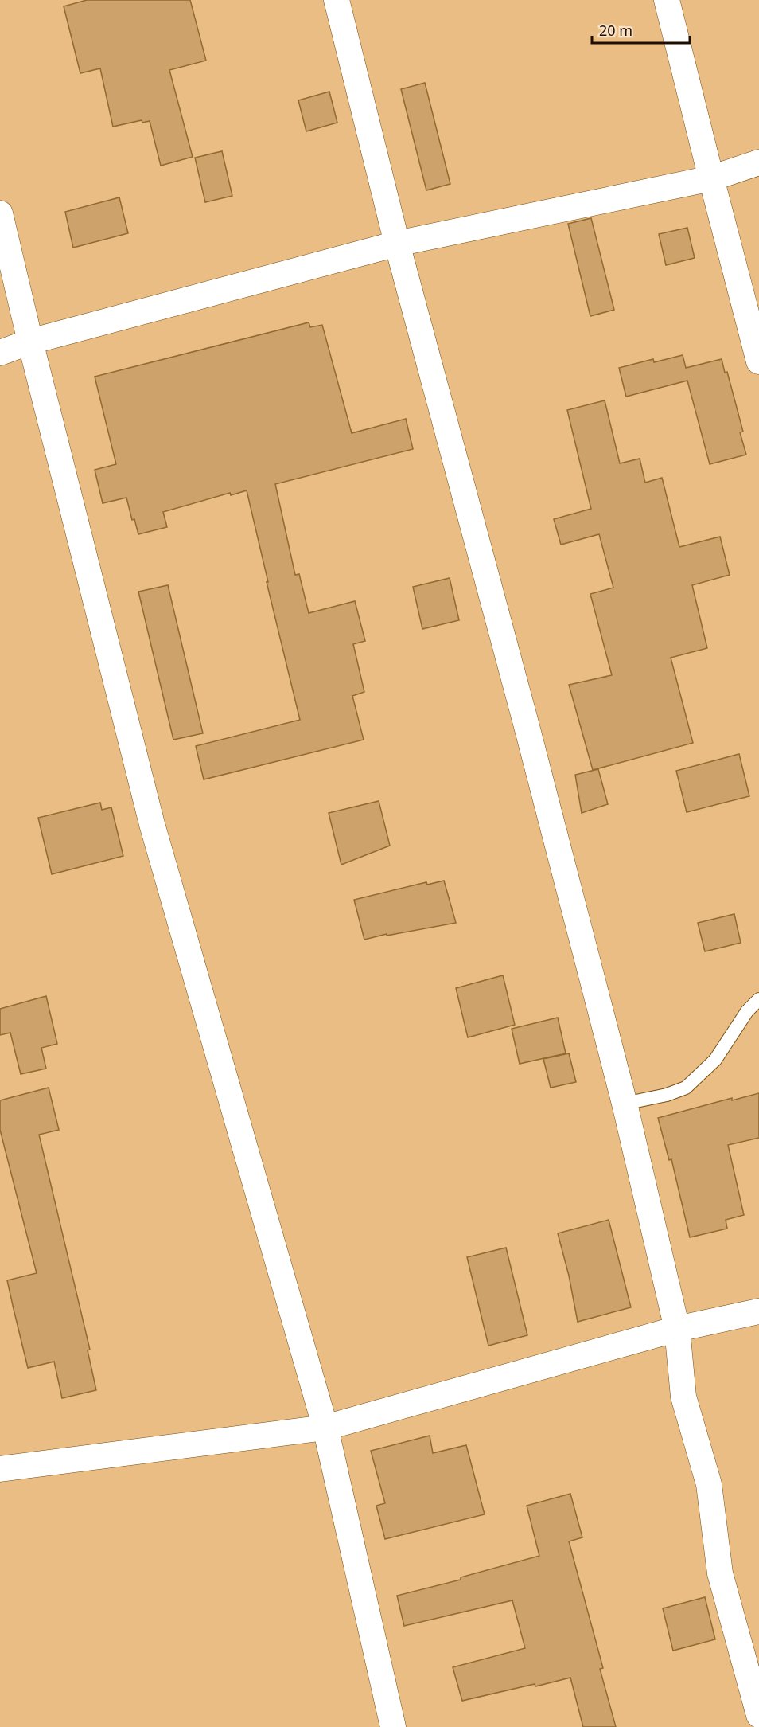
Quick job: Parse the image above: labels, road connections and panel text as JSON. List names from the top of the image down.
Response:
{
  "scale_bar": "20 m"
}
